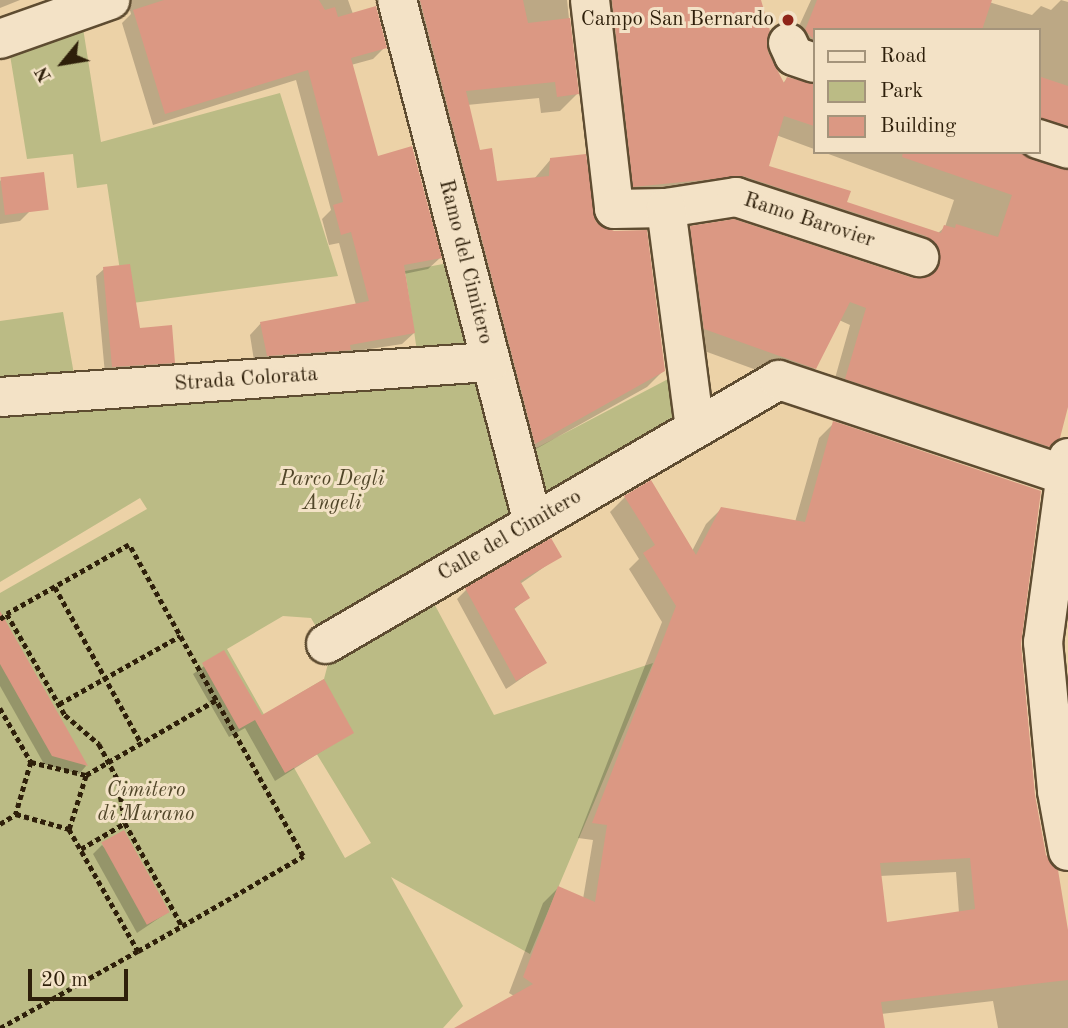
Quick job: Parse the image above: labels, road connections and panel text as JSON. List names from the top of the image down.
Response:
{
  "streets": {
    "street": [
      "Ramo Barovier",
      "Ramo del Cimitero",
      "Strada Colorata",
      "Calle del Cimitero"
    ]
  },
  "crossings": [
    ["Ramo del Cimitero", "Strada Colorata"],
    ["Ramo del Cimitero", "Calle del Cimitero"]
  ],
  "parks": ["Parco Degli Angeli", "Cimitero di Murano"],
  "places": ["Campo San Bernardo"],
  "legend": ["Road", "Park", "Building"],
  "scale_bar": "20 m",
  "north": "bottom left"
}
